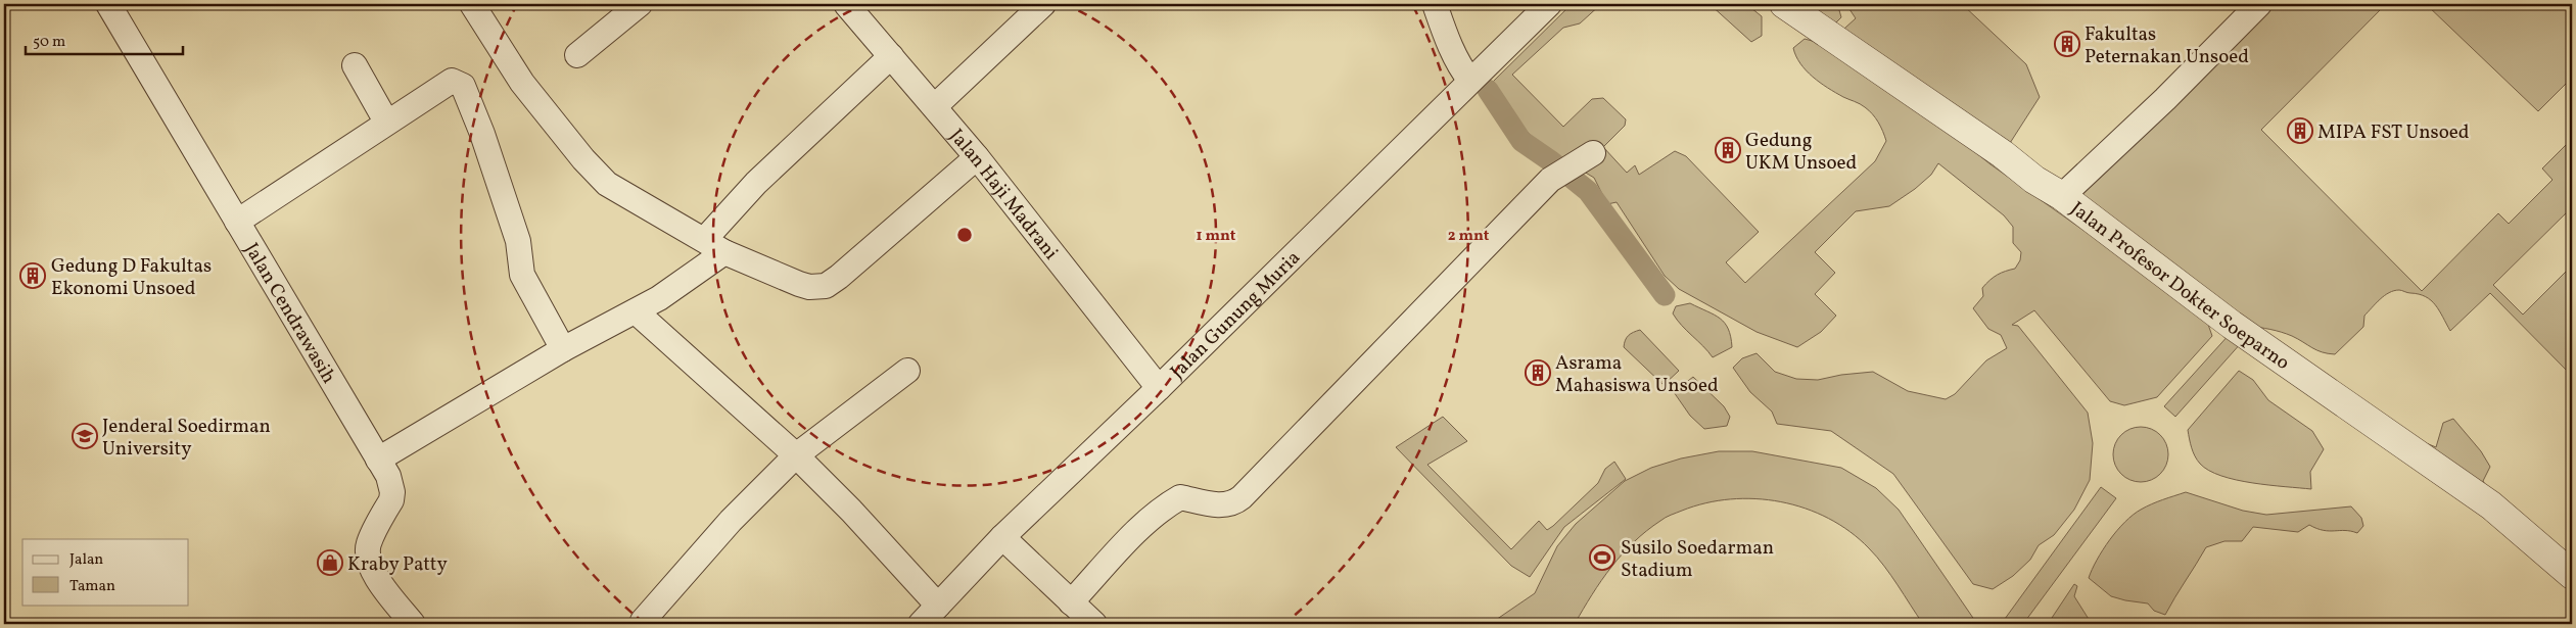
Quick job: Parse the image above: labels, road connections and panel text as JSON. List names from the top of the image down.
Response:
{
  "streets": {
    "street": [
      "Jalan Haji Madrani",
      "Jalan Profesor Dokter Soeparno",
      "Jalan Cendrawasih",
      "Jalan Gunung Muria"
    ]
  },
  "crossings": [
    ["Jalan Haji Madrani", "Jalan Gunung Muria"]
  ],
  "places": {
    "building": [
      "Fakultas Peternakan Unsoed",
      "MIPA FST Unsoed",
      "Gedung UKM Unsoed",
      "Gedung D Fakultas Ekonomi Unsoed",
      "Asrama Mahasiswa Unsoed"
    ],
    "school or university": ["Jenderal Soedirman University"],
    "sports": ["Susilo Soedarman Stadium"],
    "shop": ["Kraby Patty"]
  },
  "legend": ["Jalan", "Taman"],
  "scale_bar": "50 m",
  "rings": ["1 mnt", "2 mnt"]
}
